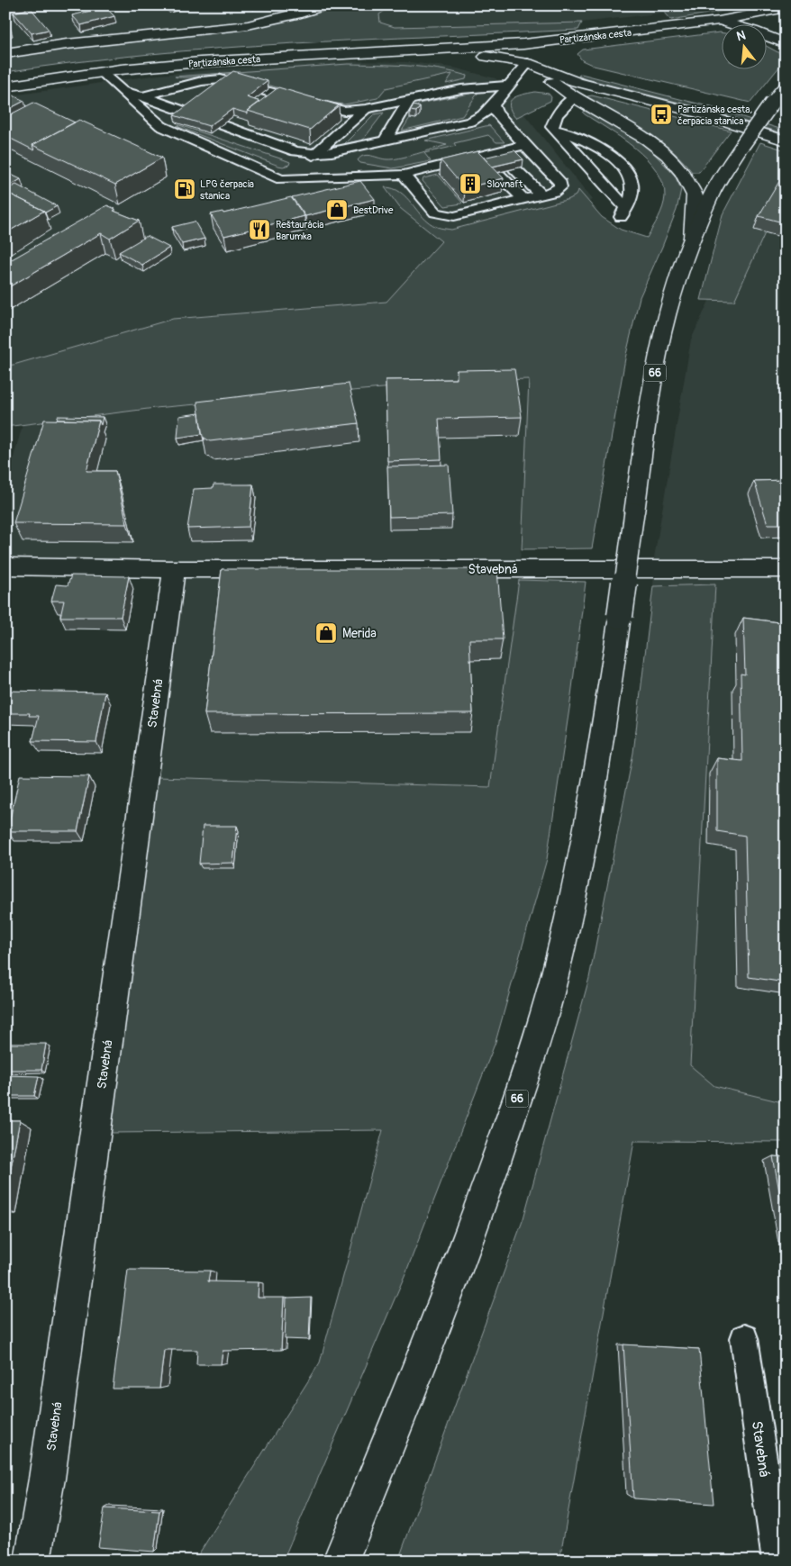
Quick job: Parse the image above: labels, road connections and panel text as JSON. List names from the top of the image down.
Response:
{
  "streets": {
    "street": ["Partizánska cesta", "66", "Stavebná"]
  },
  "crossings": [
    ["Partizánska cesta", "66"]
  ],
  "places": {
    "bus stop": ["Partizánska cesta, čerpacia stanica"],
    "building": ["Slovnaft"],
    "fuel station": ["LPG čerpacia stanica"],
    "shop": ["BestDrive", "Merida"],
    "restaurant": ["Reštaurácia Barumka"]
  },
  "north": "top"
}
